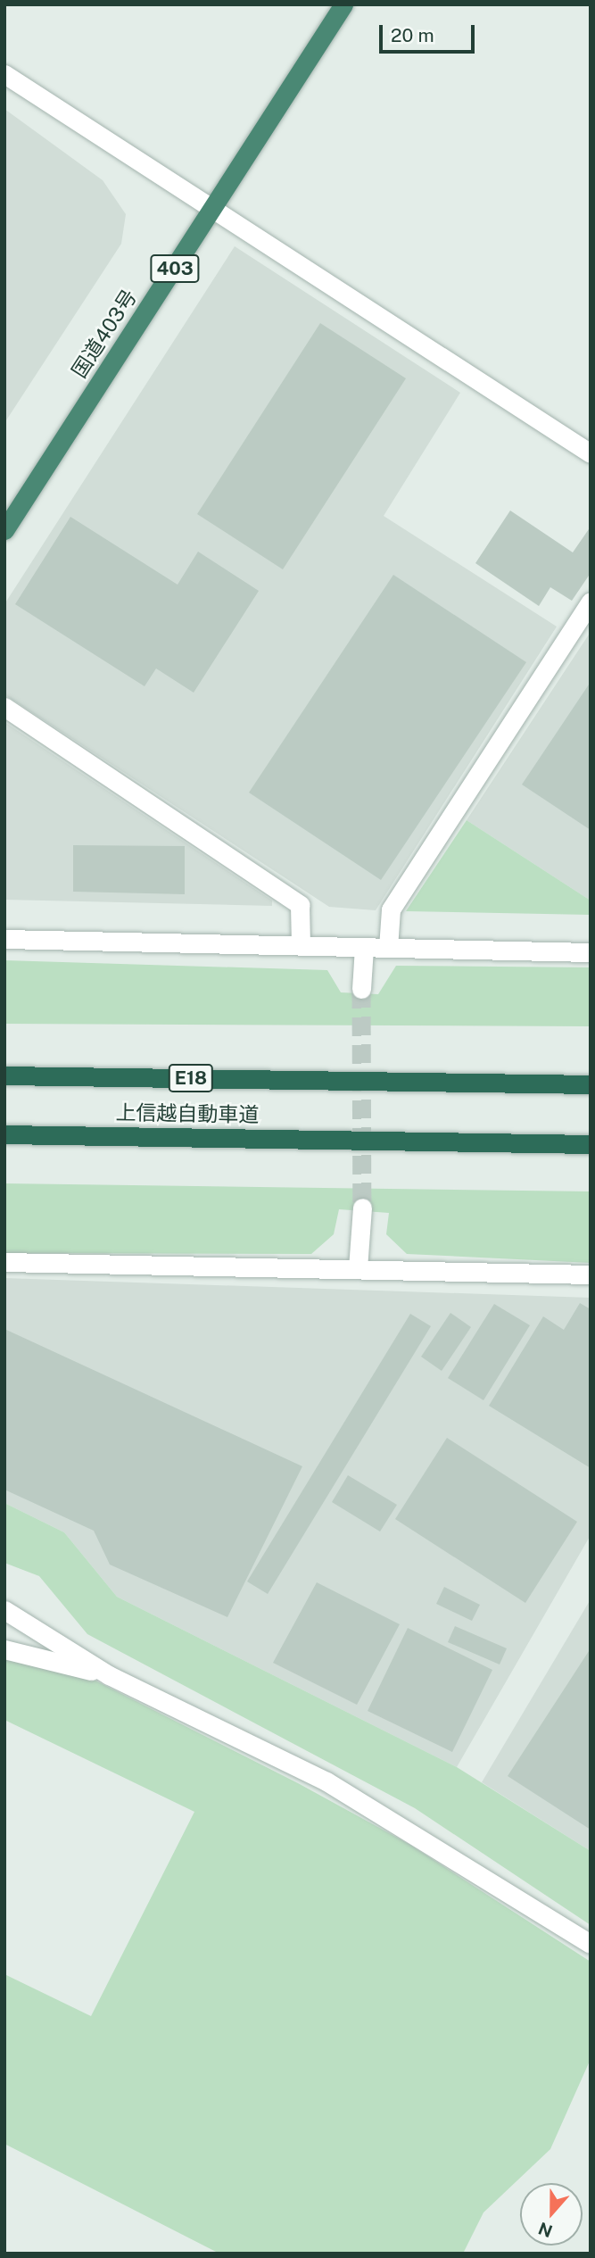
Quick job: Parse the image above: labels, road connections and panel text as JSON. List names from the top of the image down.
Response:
{
  "streets": {
    "highway": [
      "403",
      "国道403号",
      "E18",
      "上信越自動車道"
    ]
  },
  "scale_bar": "20 m",
  "north": "bottom"
}
